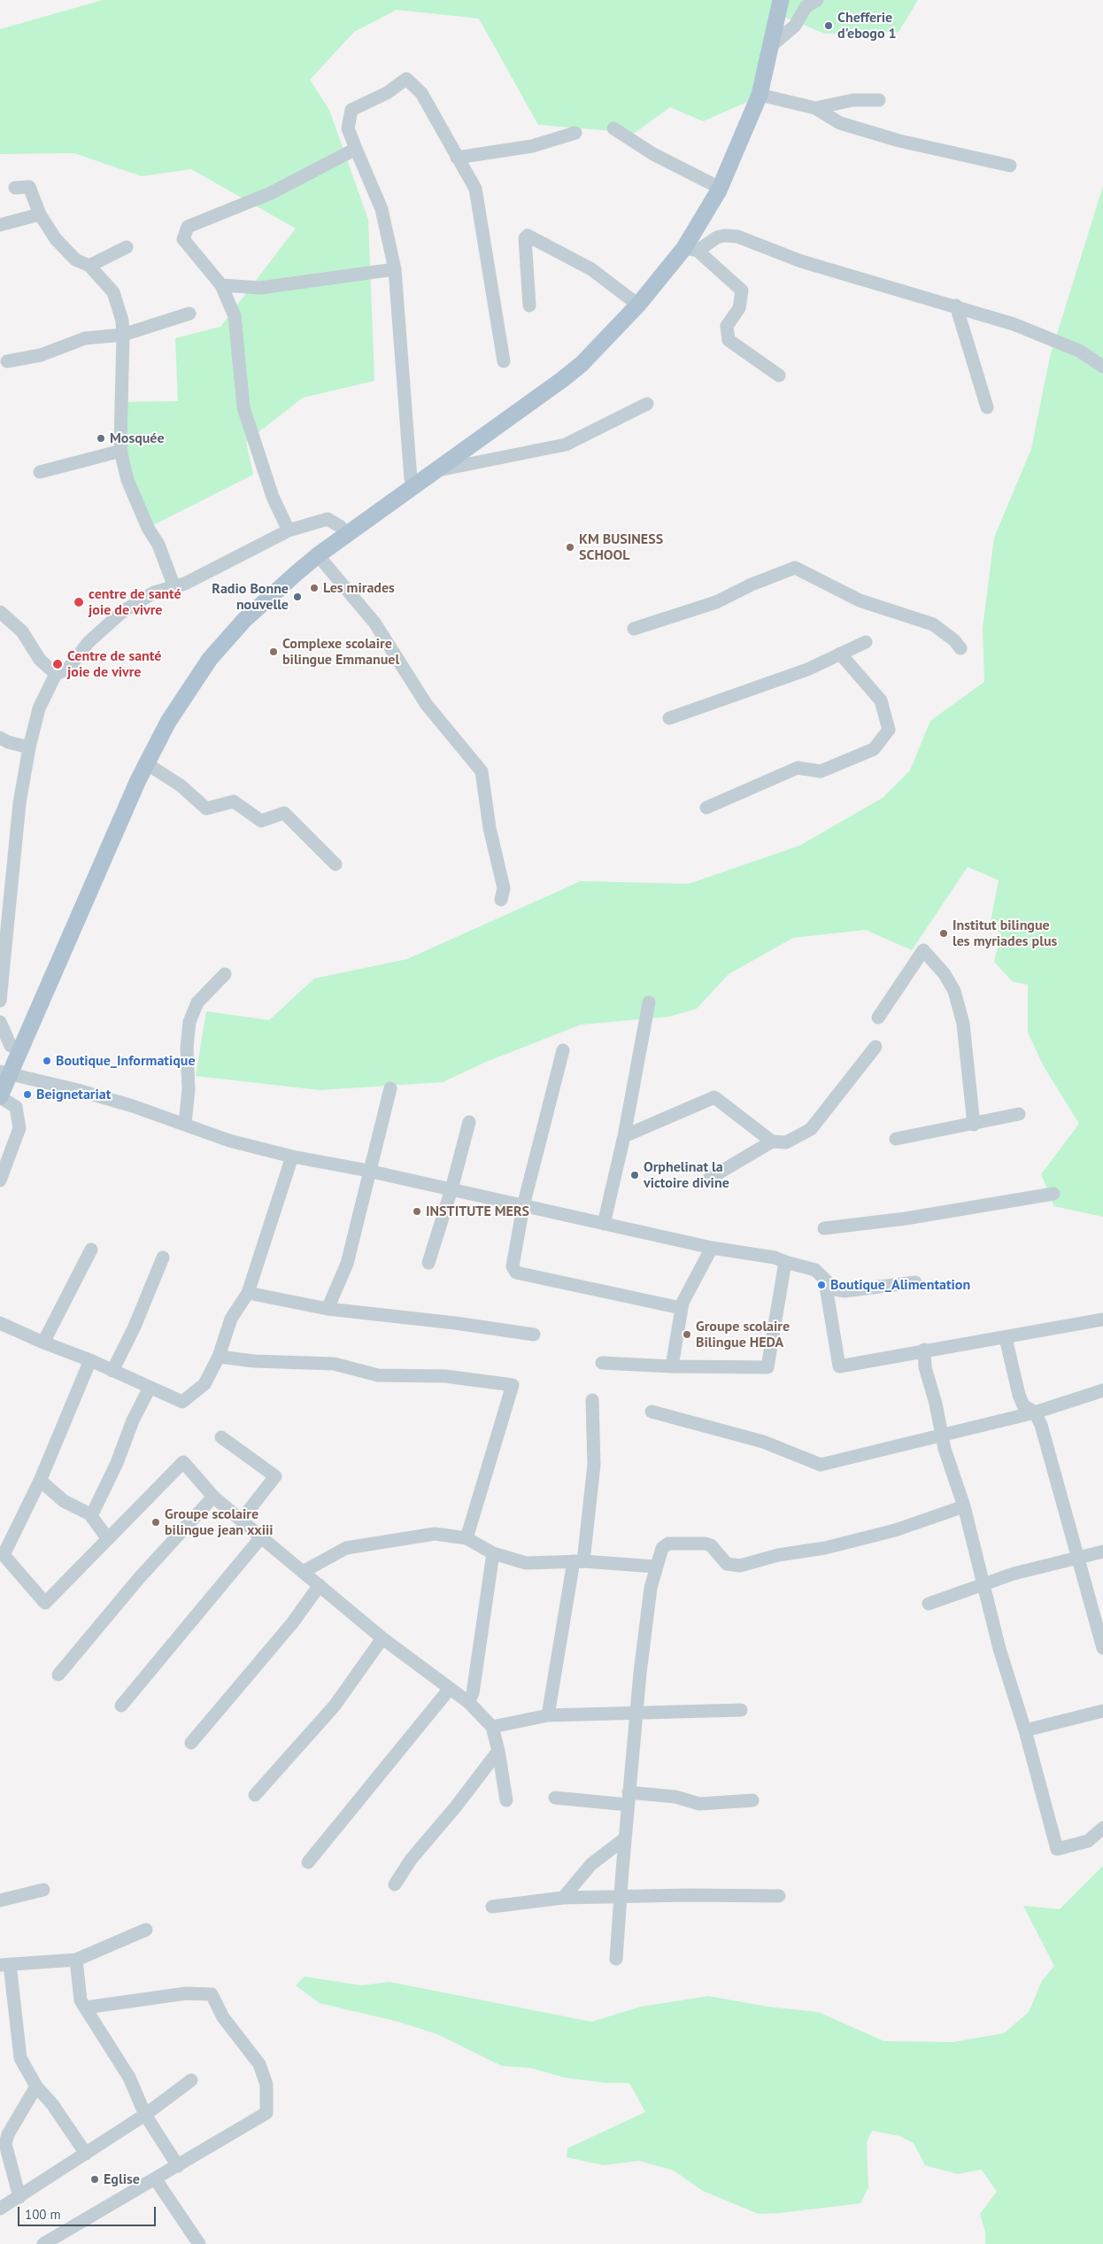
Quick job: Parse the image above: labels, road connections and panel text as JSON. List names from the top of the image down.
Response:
{
  "places": [
    "Chefferie d'ebogo 1",
    "Mosquée",
    "KM BUSINESS SCHOOL",
    "Les mirades",
    "Radio Bonne nouvelle",
    "centre de santé joie de vivre",
    "Complexe scolaire bilingue Emmanuel",
    "Centre de santé joie de vivre",
    "Institut bilingue les myriades plus",
    "Boutique_Informatique",
    "Beignetariat",
    "Orphelinat la victoire divine",
    "INSTITUTE MERS",
    "Boutique_Alimentation",
    "Groupe scolaire Bilingue HEDA",
    "Groupe scolaire bilingue jean xxiii",
    "Eglise"
  ],
  "scale_bar": "100 m"
}
